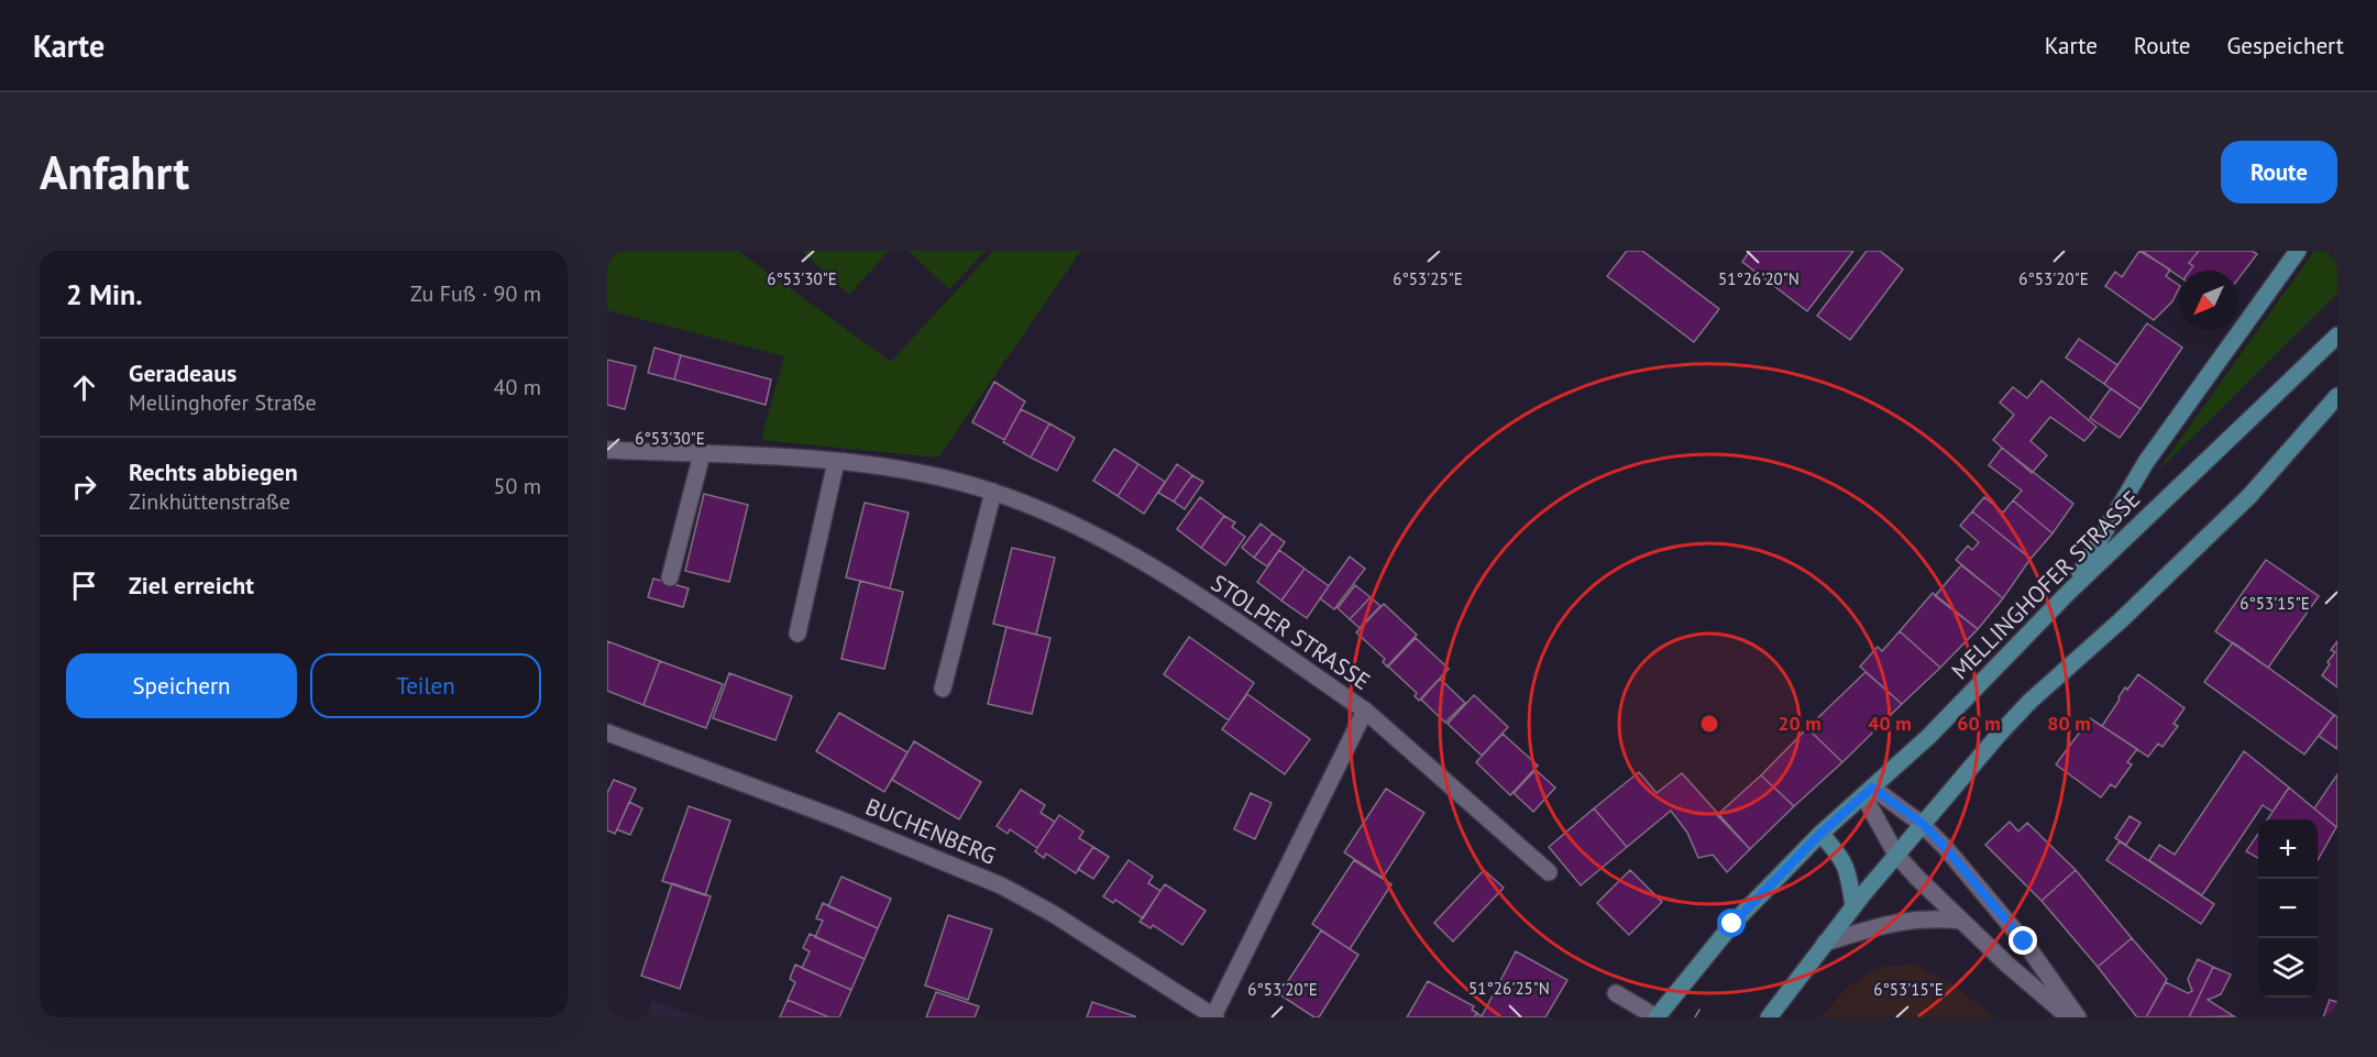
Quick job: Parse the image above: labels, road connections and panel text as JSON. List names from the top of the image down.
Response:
{
  "streets": {
    "main road": ["MELLINGHOFER STRASSE"],
    "street": ["STOLPER STRASSE", "BUCHENBERG"]
  },
  "crossings": [
    ["STOLPER STRASSE", "BUCHENBERG"]
  ],
  "north": "bottom left",
  "page": {
    "header": "Karte",
    "nav": ["Karte", "Route", "Gespeichert"],
    "buttons": [
      "Route",
      ["Speichern", "Teilen"]
    ],
    "title": "Anfahrt",
    "heading": ["2 Min.", "Zu Fuß · 90 m"],
    "list": [
      ["Geradeaus", "Mellinghofer Straße", "40 m"],
      ["Rechts abbiegen", "Zinkhüttenstraße", "50 m"],
      "Ziel erreicht"
    ],
    "map_buttons": ["+", "−"]
  },
  "coordinates": [
    "6°53'30\"E",
    "6°53'25\"E",
    "6°53'20\"E",
    "51°26'20\"N",
    "6°53'15\"E",
    "51°26'25\"N"
  ],
  "rings": [
    "20 m",
    "40 m",
    "60 m",
    "80 m"
  ]
}
